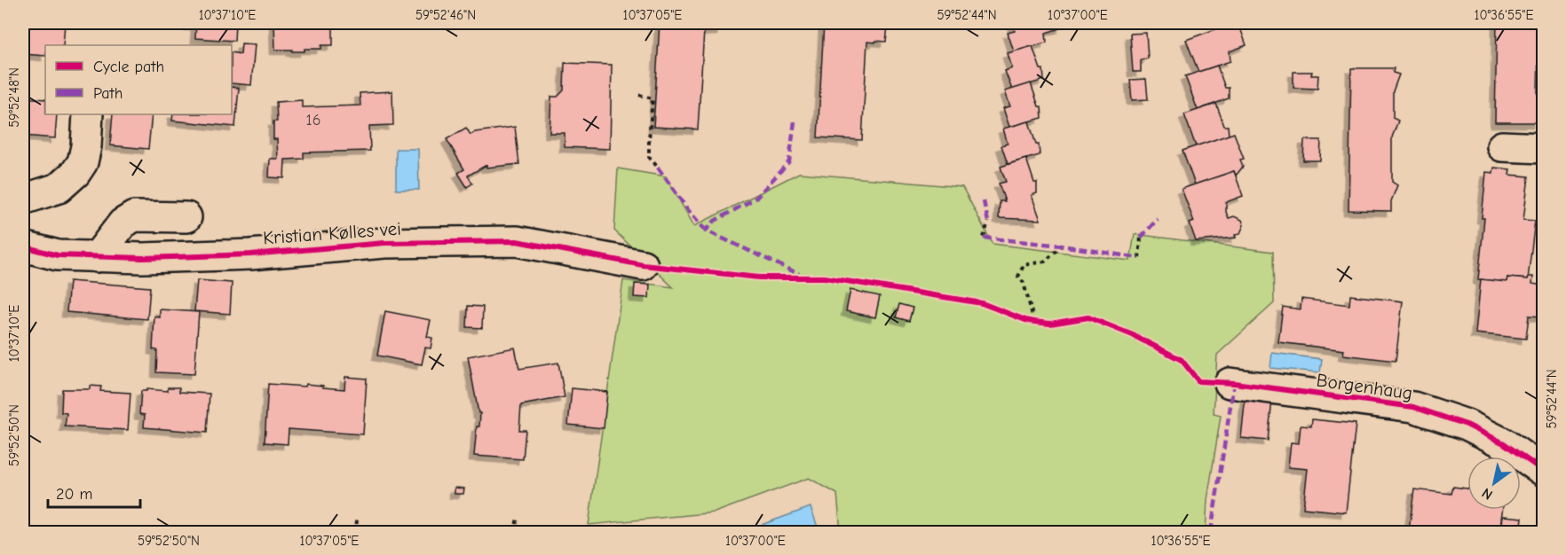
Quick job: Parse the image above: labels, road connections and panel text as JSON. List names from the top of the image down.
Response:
{
  "streets": {
    "street": ["Kristian Kølles vei", "Borgenhaug"]
  },
  "house_numbers": ["16"],
  "legend": ["Cycle path", "Path"],
  "scale_bar": "20 m",
  "north": "bottom left",
  "coordinates": [
    "10°37'10\"E",
    "59°52'46\"N",
    "10°37'05\"E",
    "59°52'44\"N",
    "10°37'00\"E",
    "10°36'55\"E",
    "59°52'48\"N",
    "59°52'50\"N"
  ]
}
